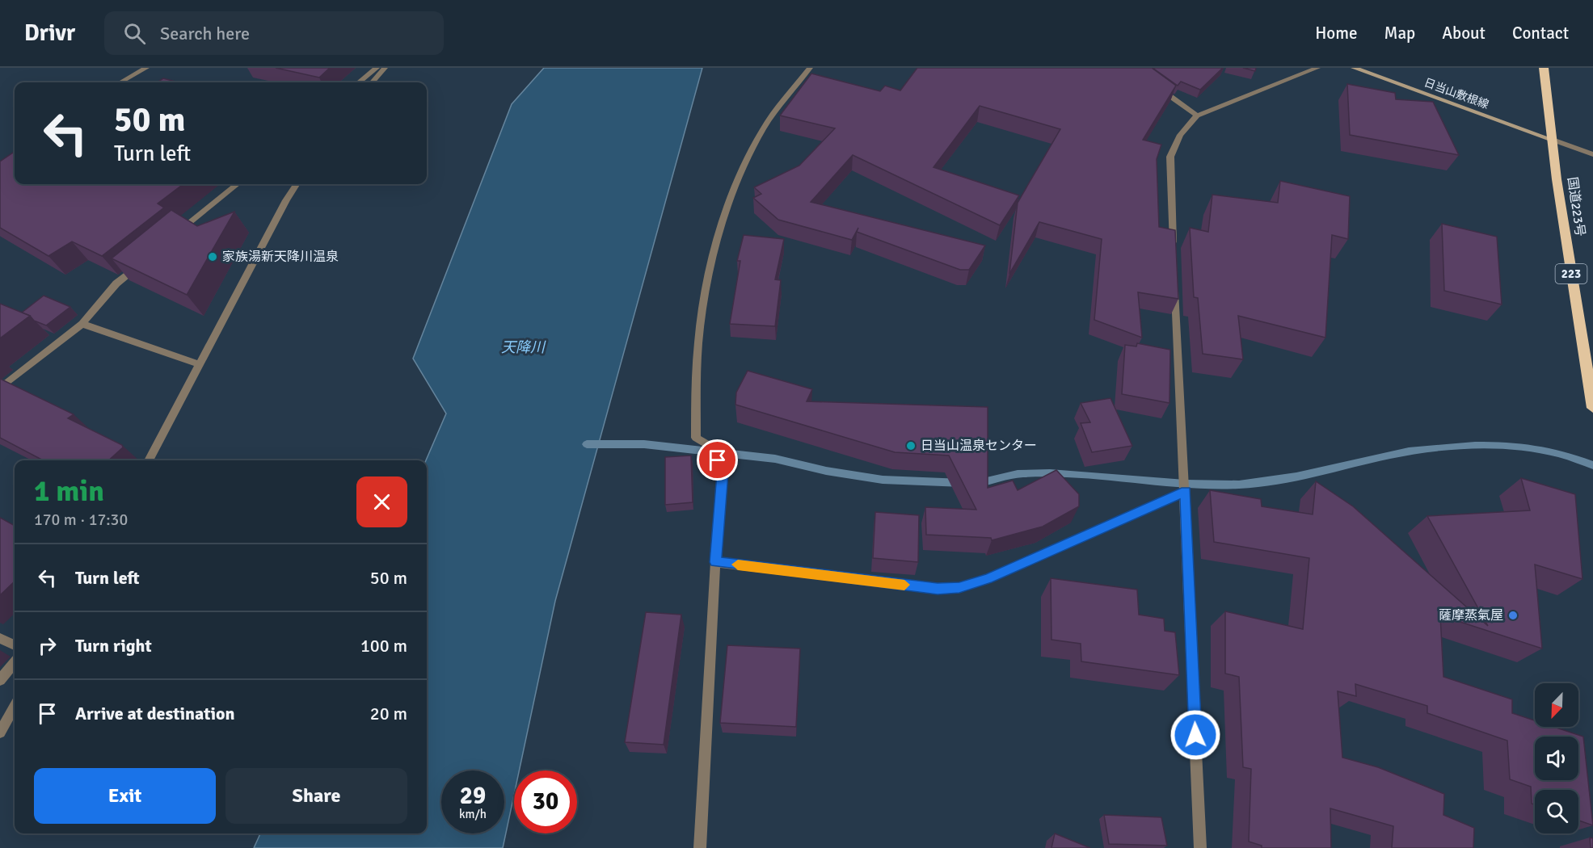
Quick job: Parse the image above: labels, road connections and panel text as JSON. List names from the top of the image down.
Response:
{
  "streets": {
    "highway": ["国道223号", "223"],
    "main road": ["日当山敷根線"]
  },
  "crossings": [
    ["日当山敷根線", "国道223号"]
  ],
  "water": ["天降川"],
  "places": ["家族湯新天降川温泉", "日当山温泉センター", "薩摩蒸氣屋"],
  "north": "bottom left",
  "page": {
    "header": "Drivr",
    "search": "Search here",
    "nav": [
      "Home",
      "Map",
      "About",
      "Contact"
    ],
    "turn": ["50 m", "Turn left"],
    "heading": ["1 min", "170 m · 17:30"],
    "list": [
      {
        "name": "Turn left",
        "value": "50 m"
      },
      {
        "name": "Turn right",
        "value": "100 m"
      },
      {
        "name": "Arrive at destination",
        "value": "20 m"
      }
    ],
    "buttons": ["Exit", "Share"],
    "speed": "29 km/h",
    "limit": "30"
  }
}
